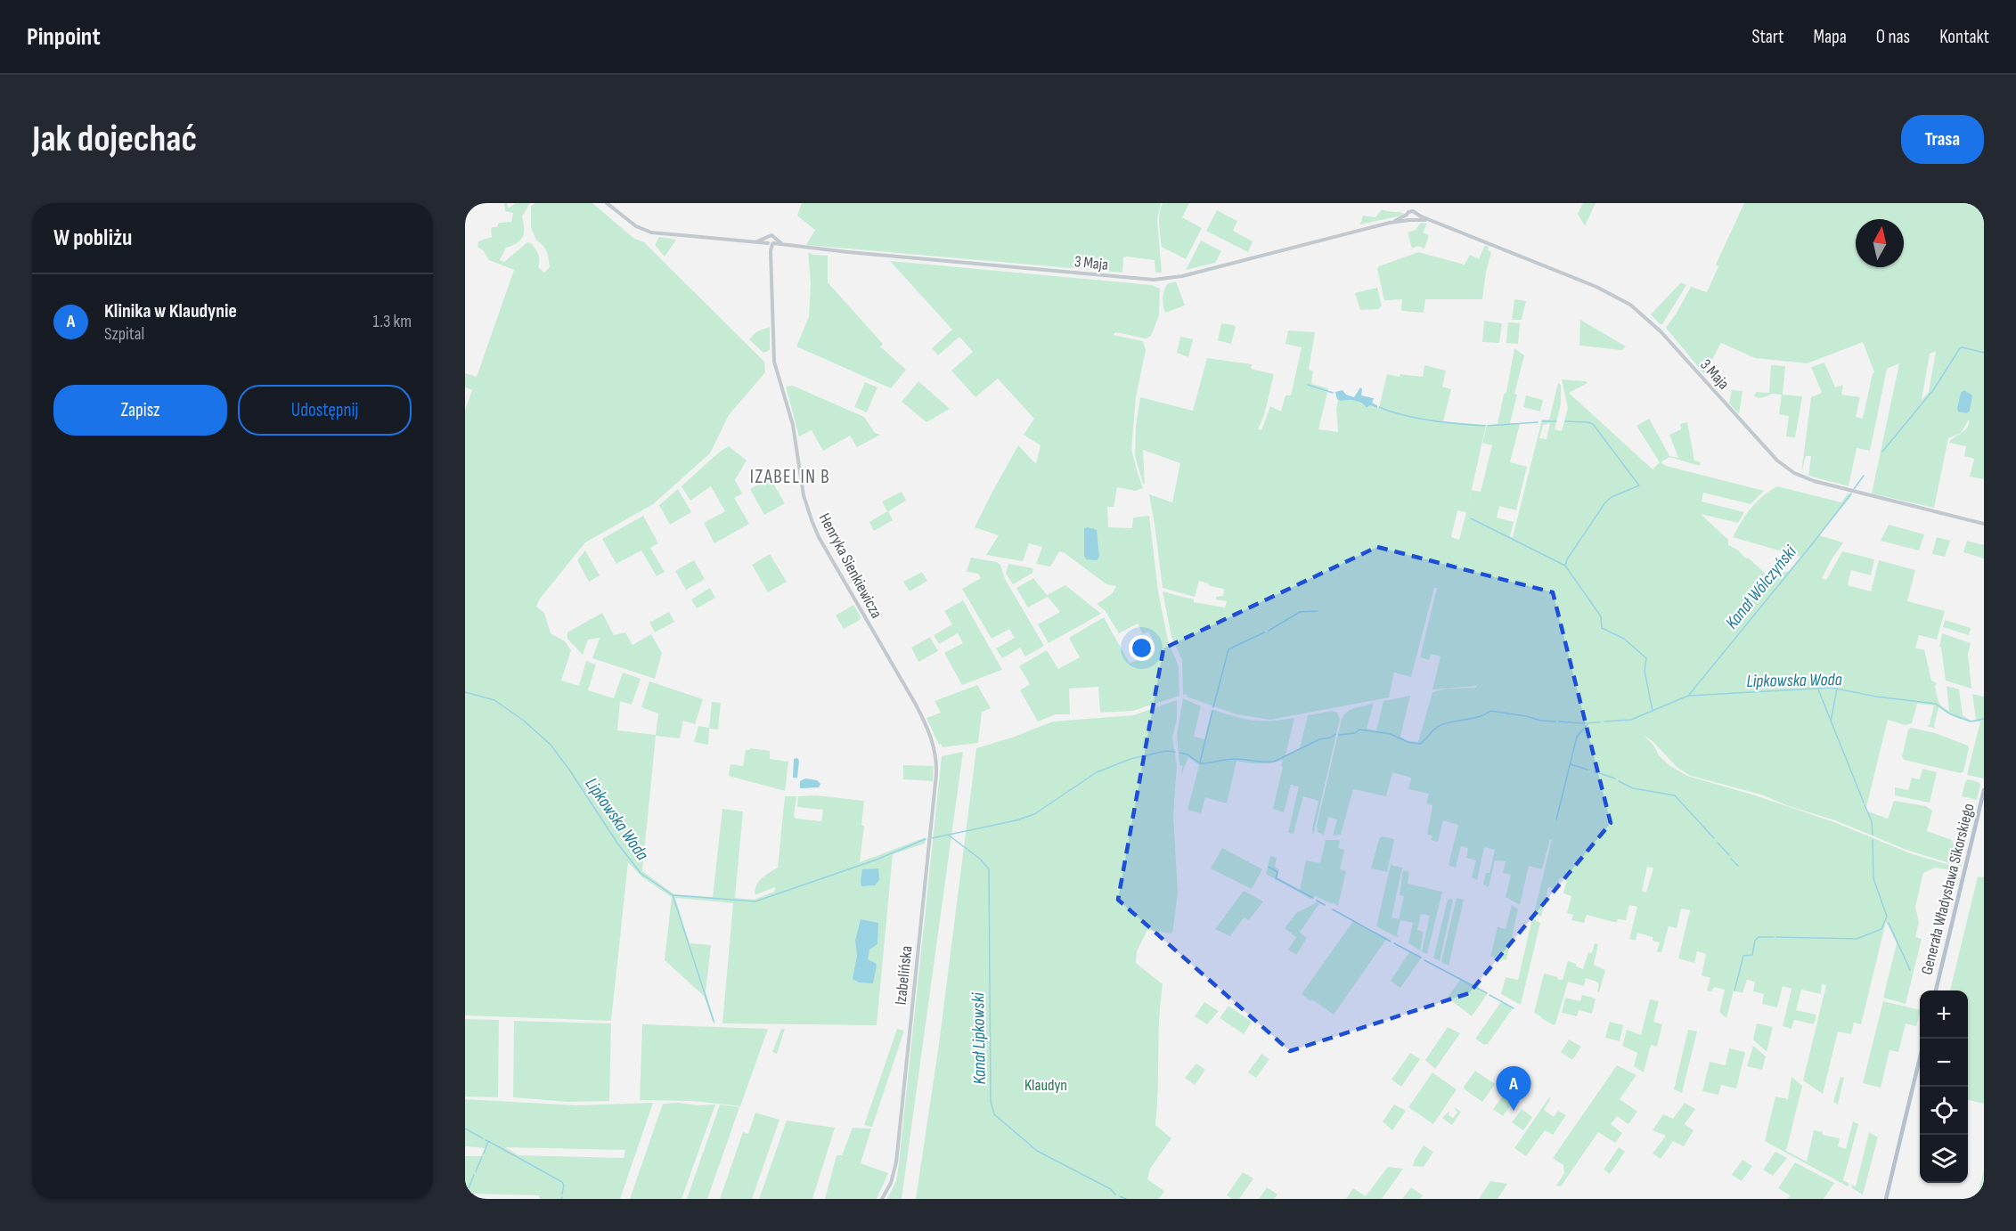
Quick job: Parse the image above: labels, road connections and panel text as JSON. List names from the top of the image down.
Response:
{
  "streets": {
    "main road": ["Generała Władysława Sikorskiego"],
    "street": ["3 Maja", "Henryka Sienkiewicza", "Izabelińska"]
  },
  "crossings": [
    ["3 Maja", "Henryka Sienkiewicza"],
    ["Henryka Sienkiewicza", "Izabelińska"]
  ],
  "districts": ["IZABELIN B"],
  "water": ["Kanał Wólczyński", "Lipkowska Woda", "Kanał Lipkowski"],
  "parks": ["Klaudyn"],
  "north": "top",
  "page": {
    "header": "Pinpoint",
    "nav": [
      "Start",
      "Mapa",
      "O nas",
      "Kontakt"
    ],
    "buttons": [
      "Trasa",
      ["Zapisz", "Udostępnij"]
    ],
    "title": "Jak dojechać",
    "heading": "W pobliżu",
    "list": [
      {
        "mark": "A",
        "name": "Klinika w Klaudynie",
        "note": "Szpital",
        "value": "1.3 km"
      }
    ],
    "map_buttons": ["+", "−"],
    "pins": "A"
  }
}
